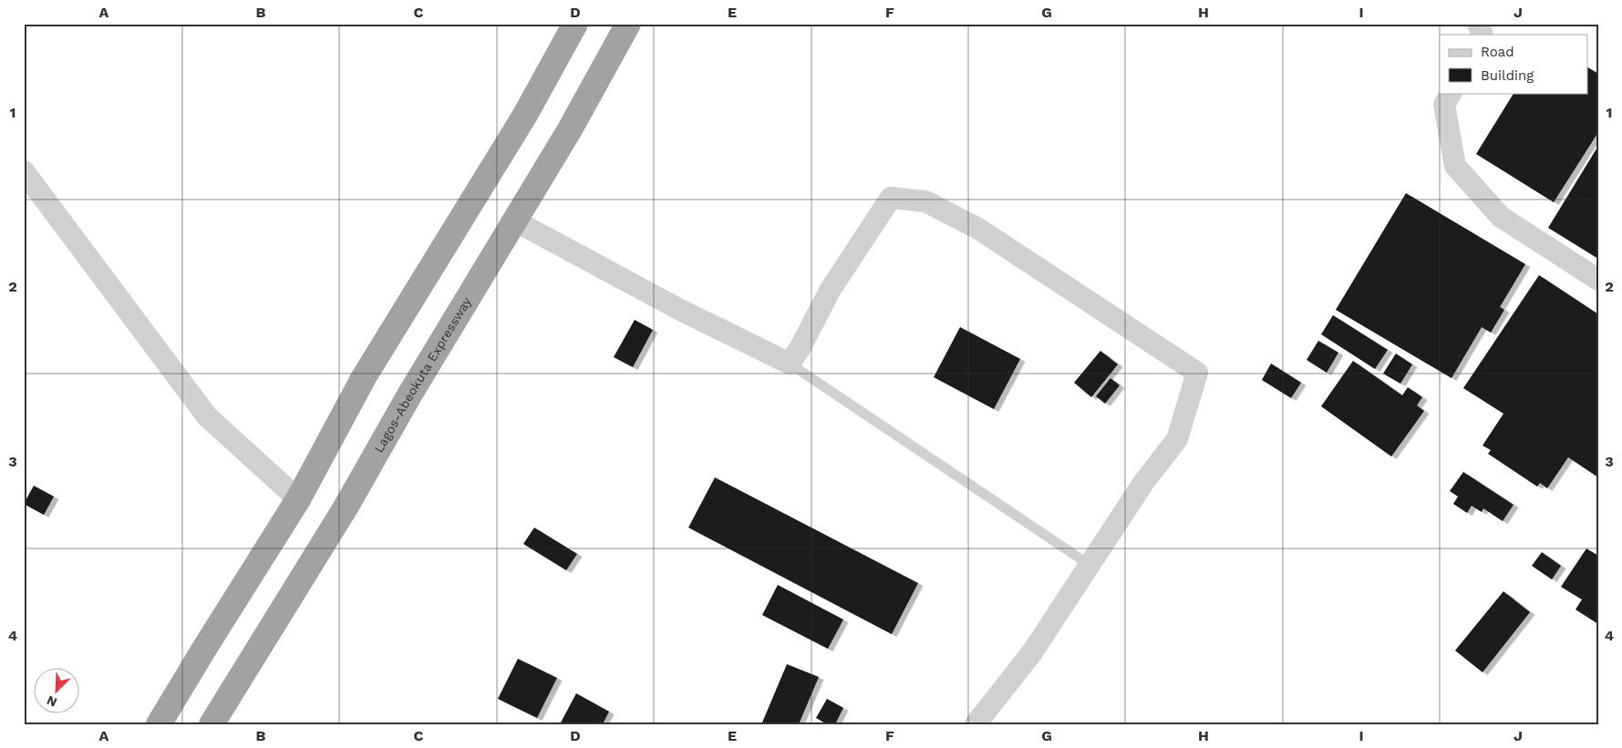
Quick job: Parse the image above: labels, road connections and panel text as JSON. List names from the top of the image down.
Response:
{
  "streets": {
    "highway": ["Lagos-Abeokuta Expressway"]
  },
  "legend": ["Road", "Building"],
  "north": "bottom left",
  "grid": {
    "columns": [
      "A",
      "B",
      "C",
      "D",
      "E",
      "F",
      "G",
      "H",
      "I",
      "J"
    ],
    "rows": [
      "1",
      "2",
      "3",
      "4"
    ]
  }
}
